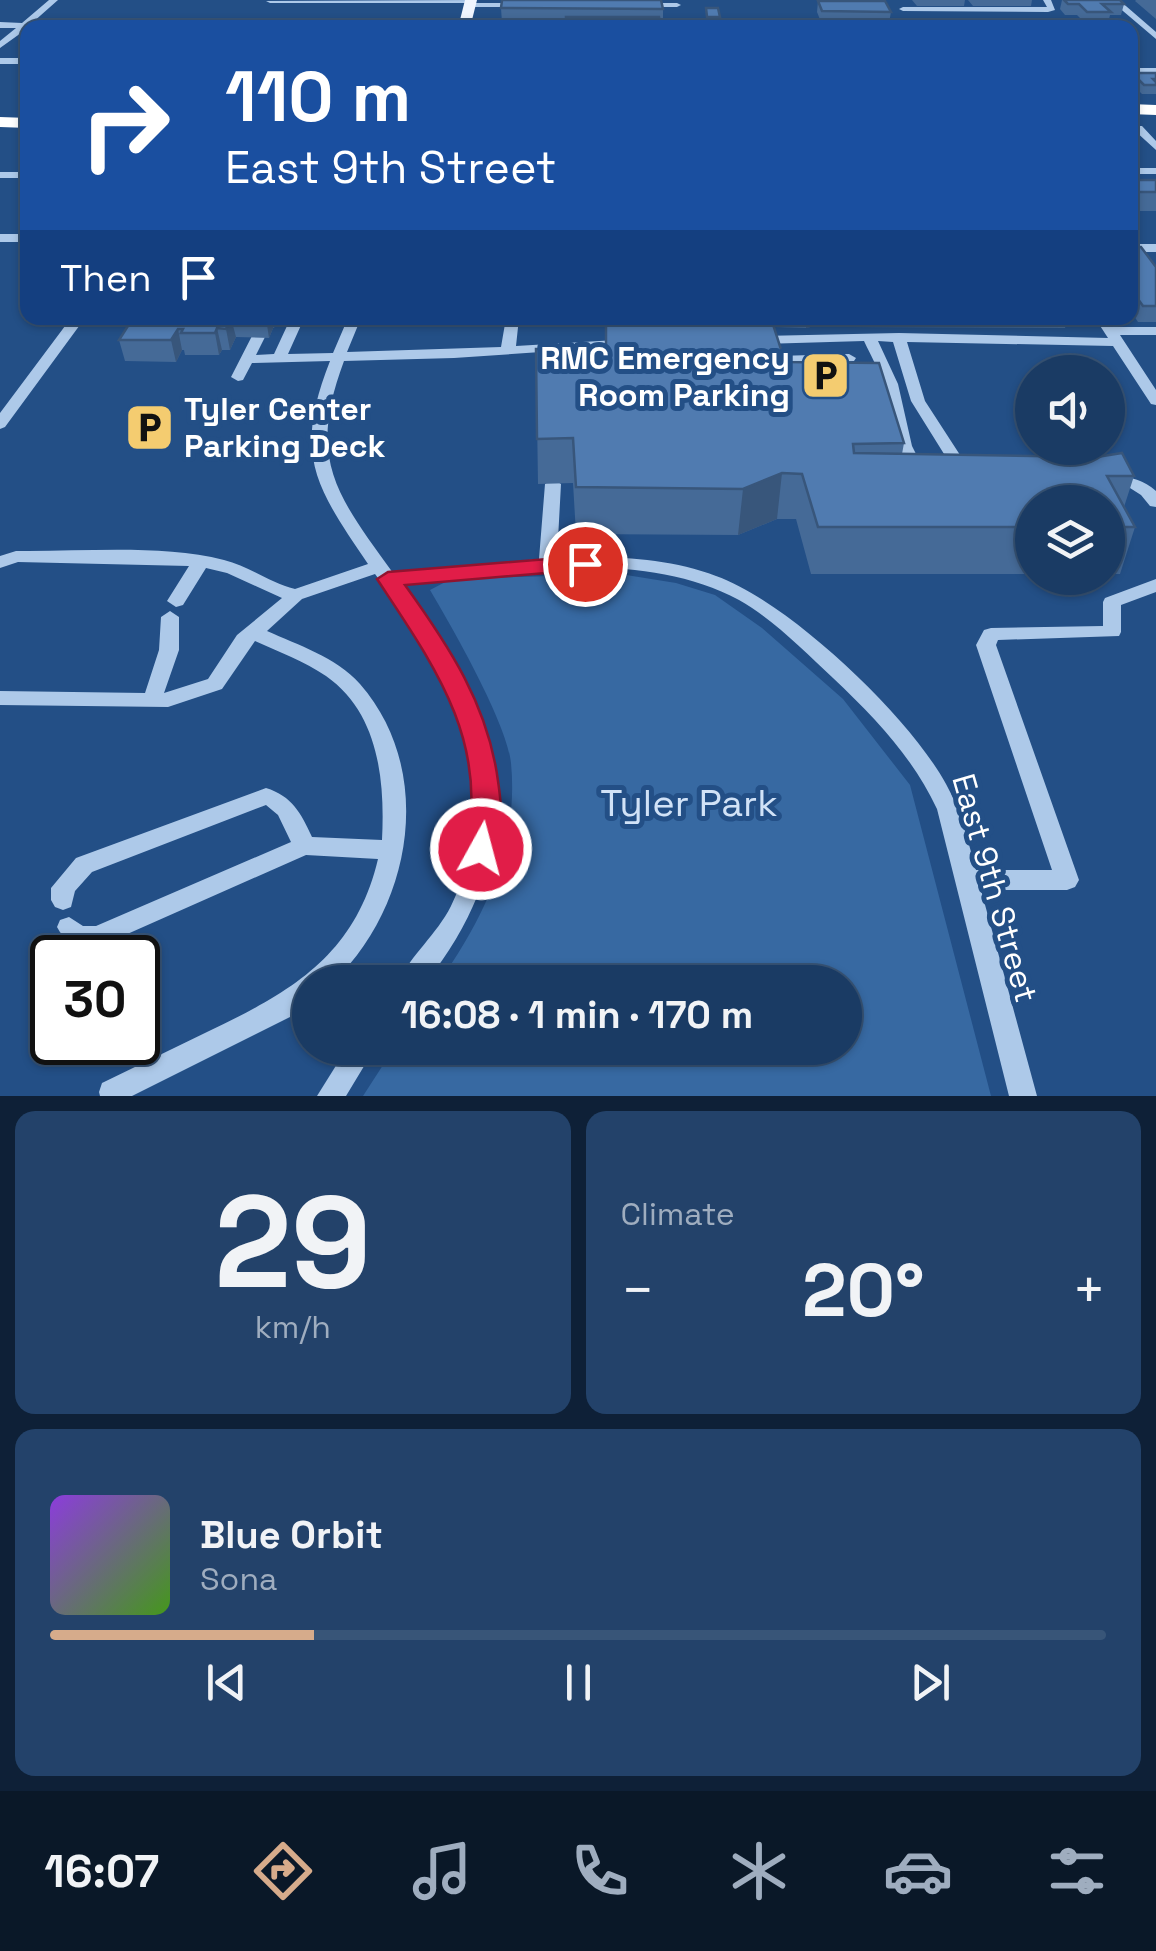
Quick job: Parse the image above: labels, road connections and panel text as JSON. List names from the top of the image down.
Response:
{
  "streets": {
    "street": ["East 9th Street"]
  },
  "parks": ["Tyler Park"],
  "places": {
    "parking": ["RMC Emergency Room Parking", "Tyler Center Parking Deck"]
  },
  "page": {
    "turn": ["110 m", "East 9th Street"],
    "then": "Then",
    "limit": "30",
    "trip": "16:08 · 1 min · 170 m",
    "tile": [
      ["29", "km/h"],
      "Climate"
    ],
    "heat": ["−", "20°", "+"],
    "song": ["Blue Orbit", "Sona"],
    "tabs": "16:07"
  }
}
